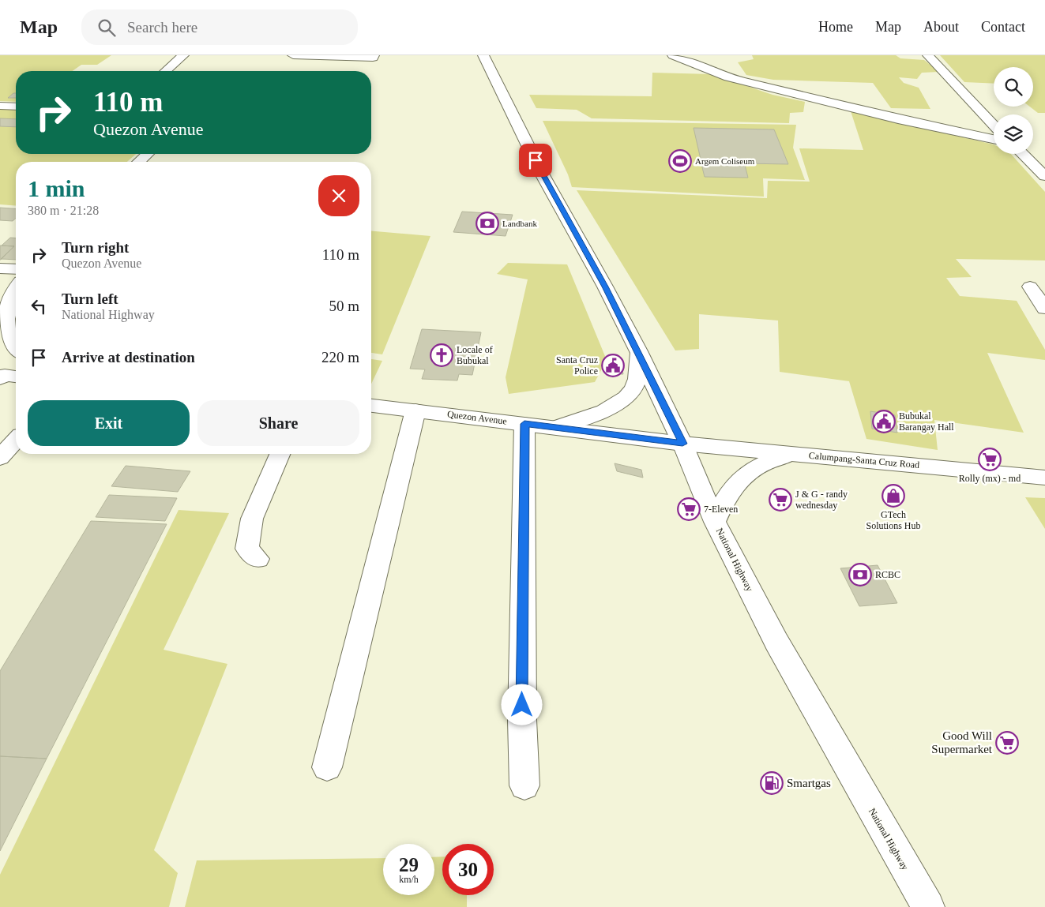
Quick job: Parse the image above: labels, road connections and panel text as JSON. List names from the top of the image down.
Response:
{
  "streets": {
    "main road": ["Quezon Avenue", "Calumpang-Santa Cruz Road", "National Highway"]
  },
  "crossings": [
    ["Quezon Avenue", "Calumpang-Santa Cruz Road"],
    ["Quezon Avenue", "National Highway"],
    ["Calumpang-Santa Cruz Road", "National Highway"]
  ],
  "places": {
    "sports": ["Argem Coliseum"],
    "bank": ["Landbank", "RCBC"],
    "church": ["Locale of Bubukal"],
    "public building": ["Santa Cruz Police", "Bubukal Barangay Hall"],
    "supermarket": [
      "Rolly (mx) - md",
      "J & G - randy wednesday",
      "7-Eleven",
      "Good Will Supermarket"
    ],
    "shop": ["GTech Solutions Hub"],
    "fuel station": ["Smartgas"]
  },
  "page": {
    "header": "Map",
    "search": "Search here",
    "nav": [
      "Home",
      "Map",
      "About",
      "Contact"
    ],
    "turn": ["110 m", "Quezon Avenue"],
    "heading": ["1 min", "380 m · 21:28"],
    "list": [
      {
        "name": "Turn right",
        "note": "Quezon Avenue",
        "value": "110 m"
      },
      {
        "name": "Turn left",
        "note": "National Highway",
        "value": "50 m"
      },
      {
        "name": "Arrive at destination",
        "value": "220 m"
      }
    ],
    "buttons": ["Exit", "Share"],
    "speed": "29 km/h",
    "limit": "30"
  }
}
